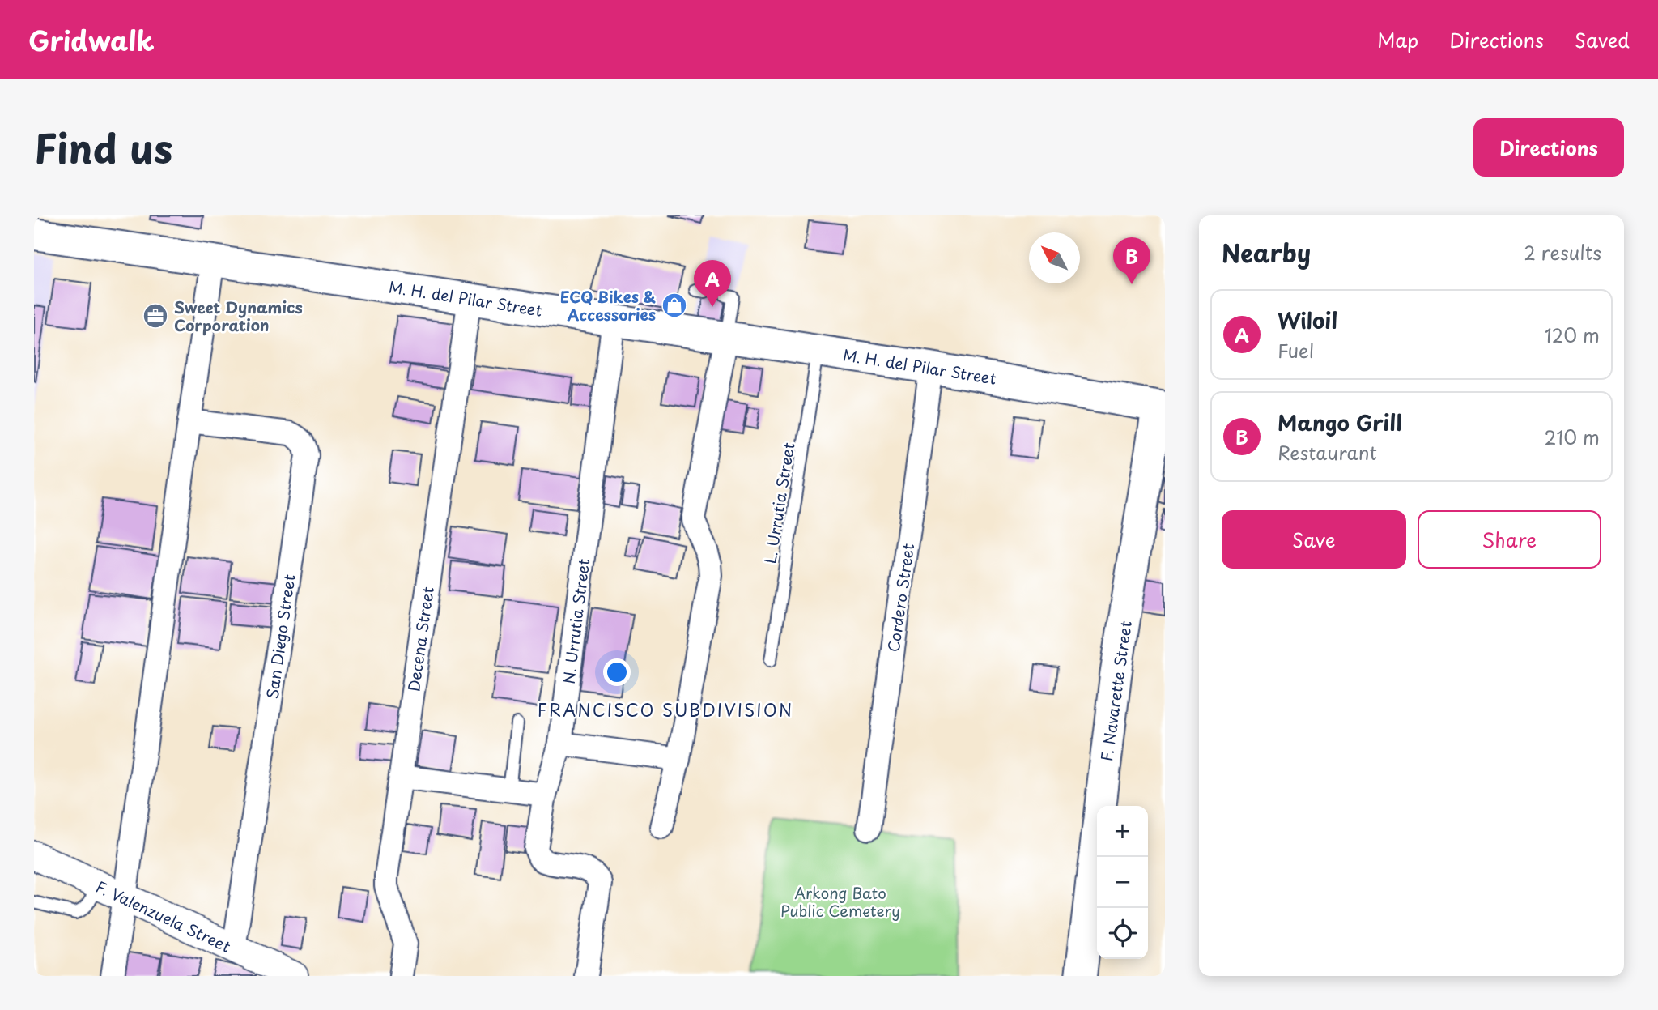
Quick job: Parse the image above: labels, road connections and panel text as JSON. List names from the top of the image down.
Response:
{
  "streets": {
    "main road": ["M. H. del Pilar Street", "F. Navarette Street"],
    "street": [
      "Cordero Street",
      "N. Urrutia Street",
      "San Diego Street",
      "Decena Street",
      "F. Valenzuela Street"
    ],
    "lane": ["L. Urrutia Street"]
  },
  "crossings": [
    ["M. H. del Pilar Street", "L. Urrutia Street"],
    ["M. H. del Pilar Street", "Cordero Street"],
    ["M. H. del Pilar Street", "N. Urrutia Street"],
    ["M. H. del Pilar Street", "Decena Street"],
    ["M. H. del Pilar Street", "F. Navarette Street"],
    ["San Diego Street", "F. Valenzuela Street"]
  ],
  "districts": ["FRANCISCO SUBDIVISION"],
  "parks": ["Arkong Bato Public Cemetery"],
  "places": {
    "shop": ["ECQ Bikes & Accessories"],
    "office": ["Sweet Dynamics Corporation"]
  },
  "north": "top left",
  "page": {
    "header": "Gridwalk",
    "nav": ["Map", "Directions", "Saved"],
    "title": "Find us",
    "buttons": [
      "Directions",
      ["Save", "Share"]
    ],
    "heading": ["Nearby", "2 results"],
    "pins": ["B", "A"],
    "list": [
      {
        "mark": "A",
        "name": "Wiloil",
        "note": "Fuel",
        "value": "120 m"
      },
      {
        "mark": "B",
        "name": "Mango Grill",
        "note": "Restaurant",
        "value": "210 m"
      }
    ],
    "map_buttons": ["+", "−"]
  }
}
